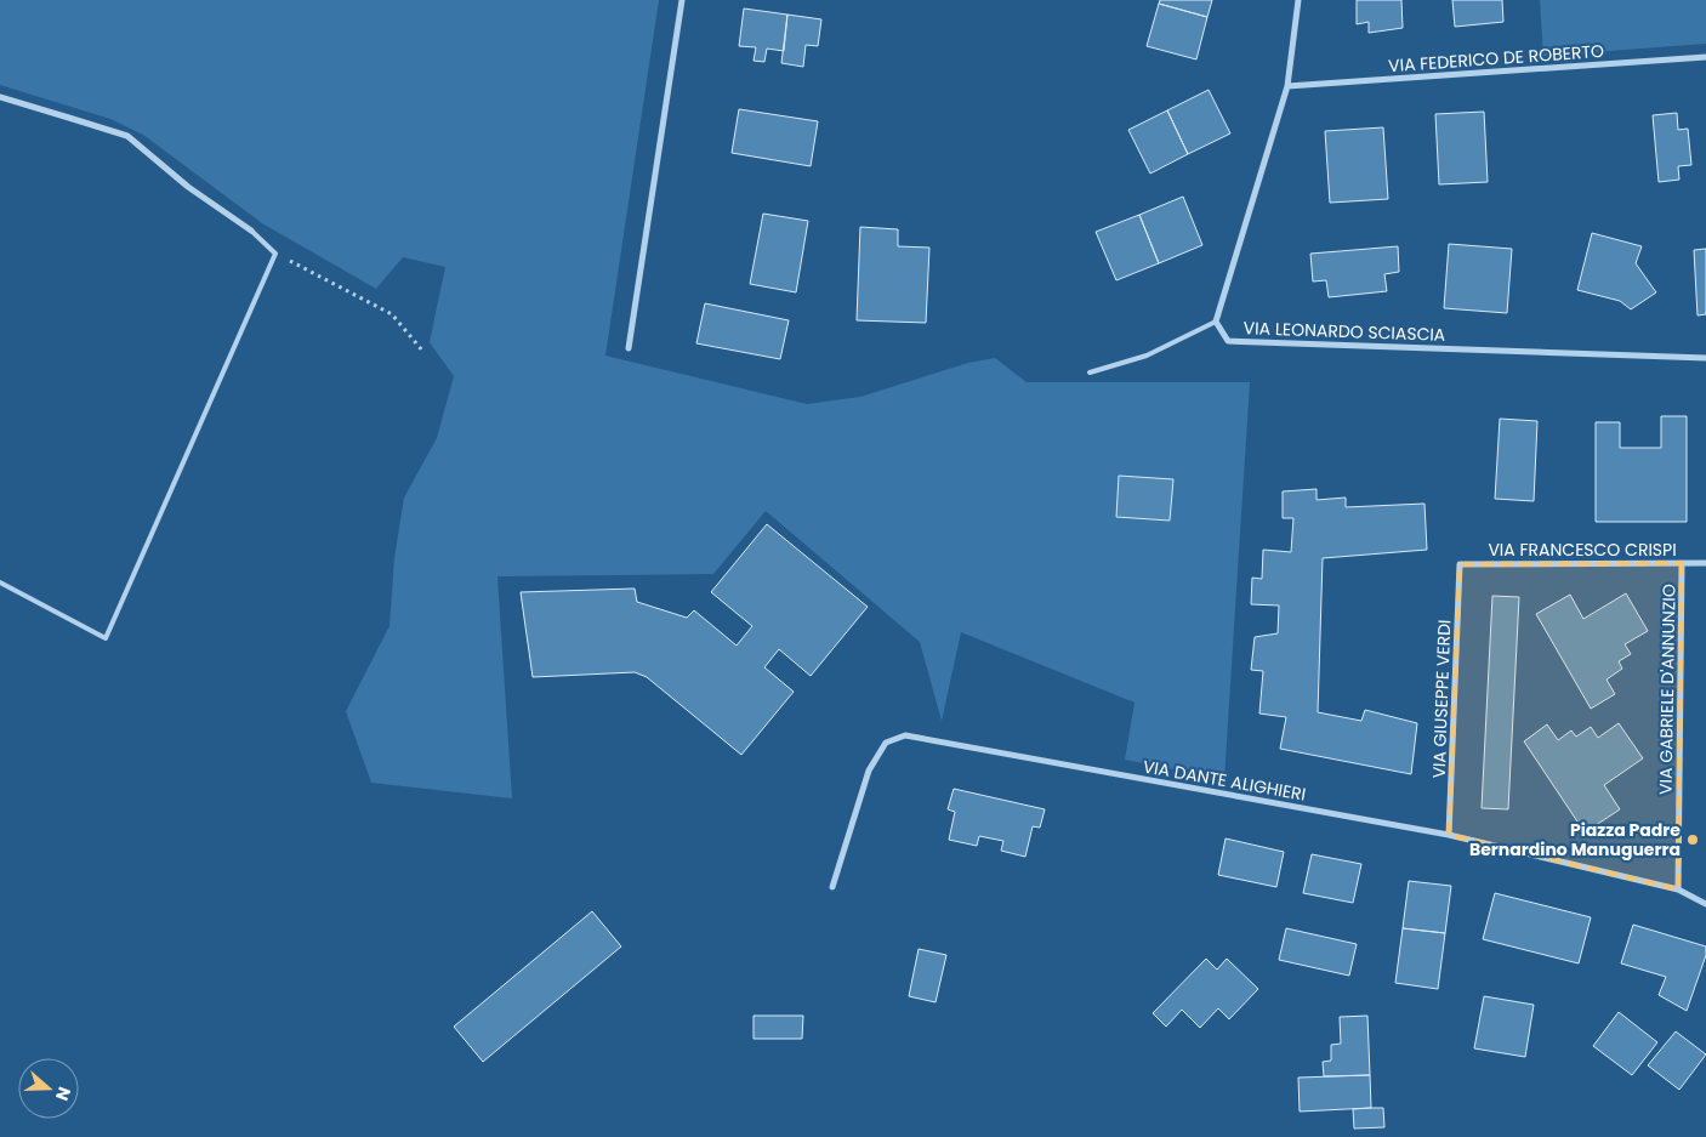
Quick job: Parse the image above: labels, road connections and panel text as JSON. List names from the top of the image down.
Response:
{
  "streets": {
    "street": [
      "VIA FEDERICO DE ROBERTO",
      "VIA LEONARDO SCIASCIA",
      "VIA FRANCESCO CRISPI",
      "VIA GABRIELE D'ANNUNZIO",
      "VIA GIUSEPPE VERDI",
      "VIA DANTE ALIGHIERI"
    ]
  },
  "crossings": [
    ["VIA FRANCESCO CRISPI", "VIA GABRIELE D'ANNUNZIO"],
    ["VIA FRANCESCO CRISPI", "VIA GIUSEPPE VERDI"],
    ["VIA GABRIELE D'ANNUNZIO", "VIA DANTE ALIGHIERI"],
    ["VIA GIUSEPPE VERDI", "VIA DANTE ALIGHIERI"]
  ],
  "places": ["Piazza Padre Bernardino Manuguerra"],
  "north": "right"
}
